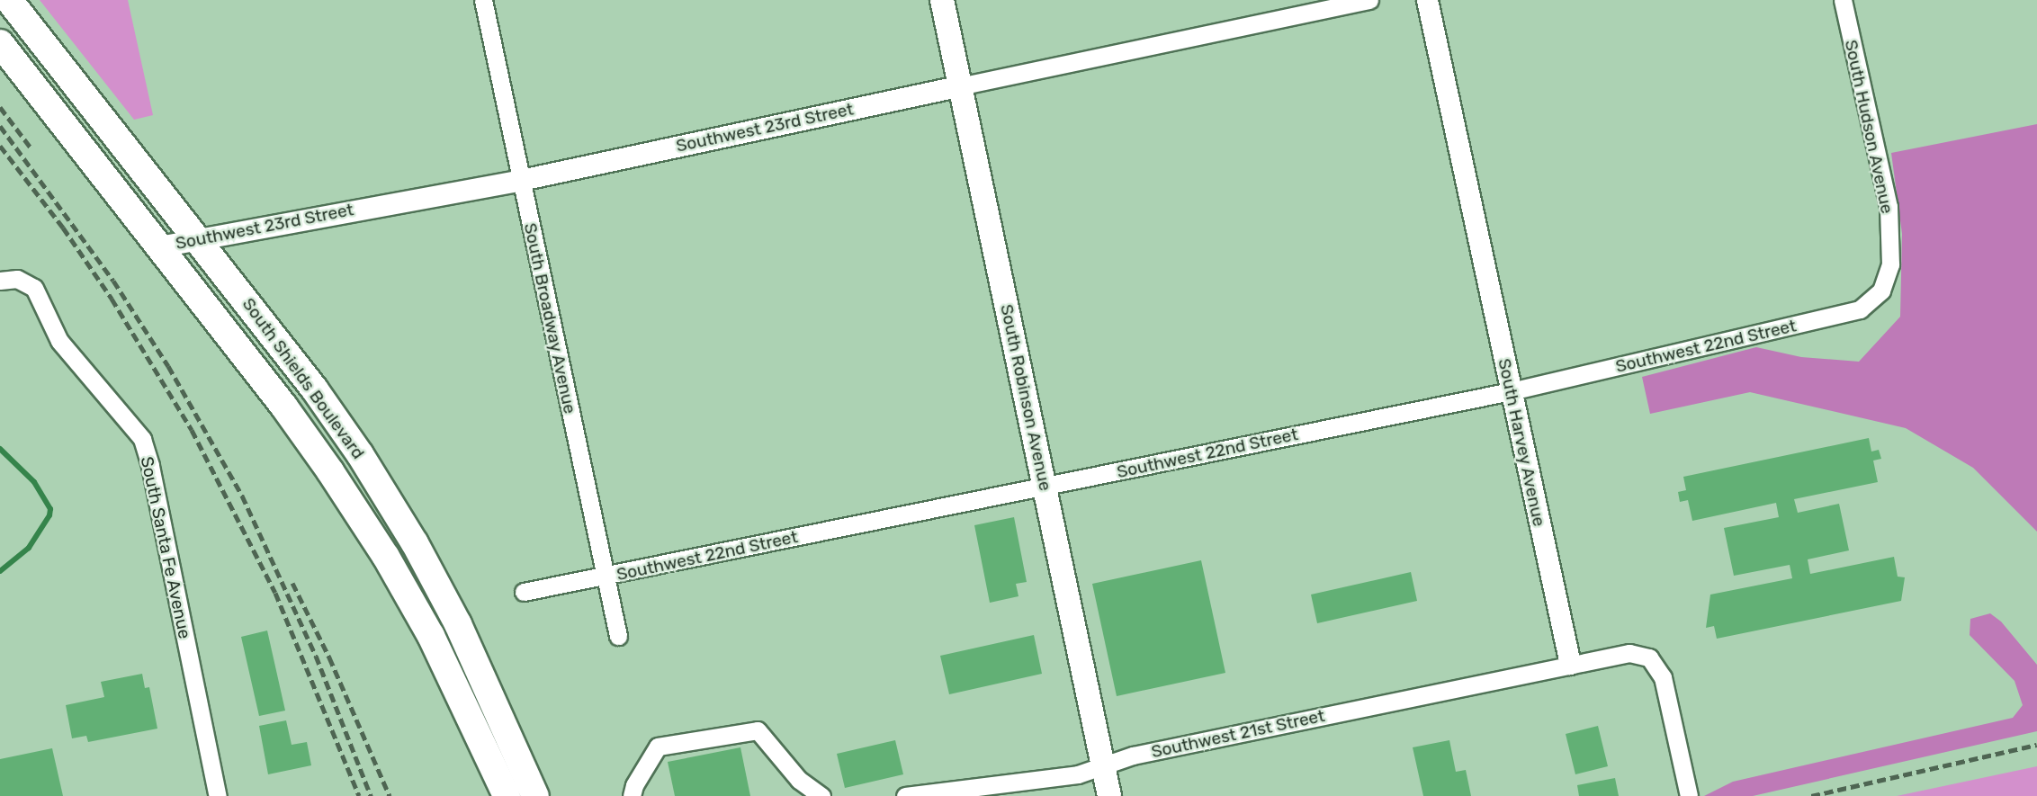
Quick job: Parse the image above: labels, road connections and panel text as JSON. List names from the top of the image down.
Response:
{
  "streets": {
    "main road": ["South Shields Boulevard", "South Robinson Avenue"],
    "street": [
      "South Hudson Avenue",
      "Southwest 23rd Street",
      "South Broadway Avenue",
      "Southwest 22nd Street",
      "South Harvey Avenue",
      "South Santa Fe Avenue",
      "Southwest 21st Street"
    ]
  },
  "crossings": [
    ["South Hudson Avenue", "Southwest 22nd Street"],
    ["Southwest 23rd Street", "South Broadway Avenue"],
    ["Southwest 23rd Street", "South Shields Boulevard"],
    ["Southwest 23rd Street", "South Robinson Avenue"],
    ["South Broadway Avenue", "Southwest 22nd Street"],
    ["Southwest 22nd Street", "South Robinson Avenue"],
    ["Southwest 22nd Street", "South Harvey Avenue"],
    ["South Robinson Avenue", "Southwest 21st Street"],
    ["South Harvey Avenue", "Southwest 21st Street"]
  ]
}
